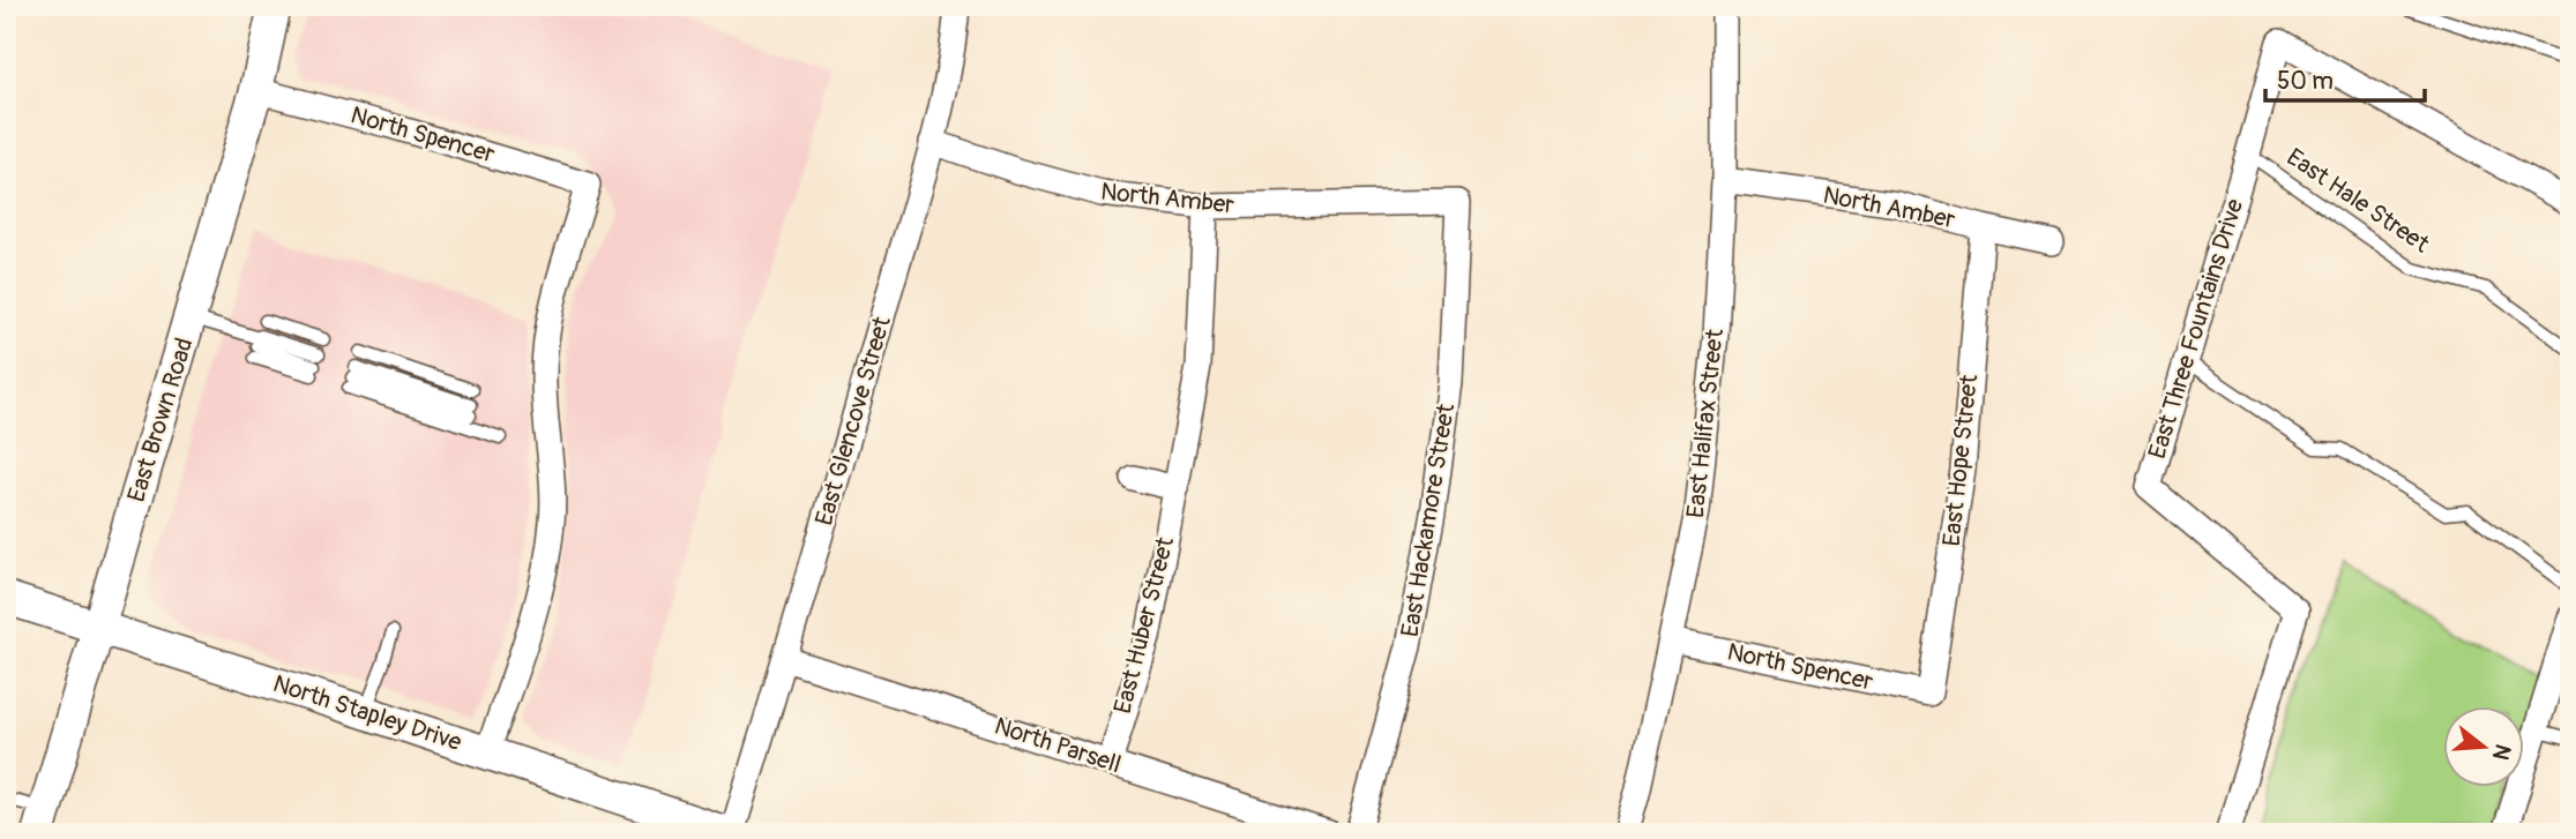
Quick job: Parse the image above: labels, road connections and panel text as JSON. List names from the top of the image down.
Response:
{
  "streets": {
    "main road": ["East Brown Road", "North Stapley Drive"],
    "street": [
      "North Spencer",
      "North Amber",
      "East Three Fountains Drive",
      "East Glencove Street",
      "East Halifax Street",
      "East Hope Street",
      "East Hackamore Street",
      "East Huber Street",
      "North Parsell"
    ],
    "lane": ["East Hale Street"]
  },
  "crossings": [
    ["North Spencer", "East Brown Road"],
    ["North Spencer", "East Halifax Street"],
    ["North Spencer", "East Hope Street"],
    ["North Spencer", "North Stapley Drive"],
    ["North Amber", "East Glencove Street"],
    ["North Amber", "East Halifax Street"],
    ["North Amber", "East Hope Street"],
    ["North Amber", "East Hackamore Street"],
    ["North Amber", "East Huber Street"],
    ["East Hale Street", "East Three Fountains Drive"],
    ["East Brown Road", "North Stapley Drive"],
    ["East Glencove Street", "North Stapley Drive"],
    ["East Glencove Street", "North Parsell"],
    ["East Huber Street", "North Parsell"]
  ],
  "scale_bar": "50 m",
  "north": "right"
}
